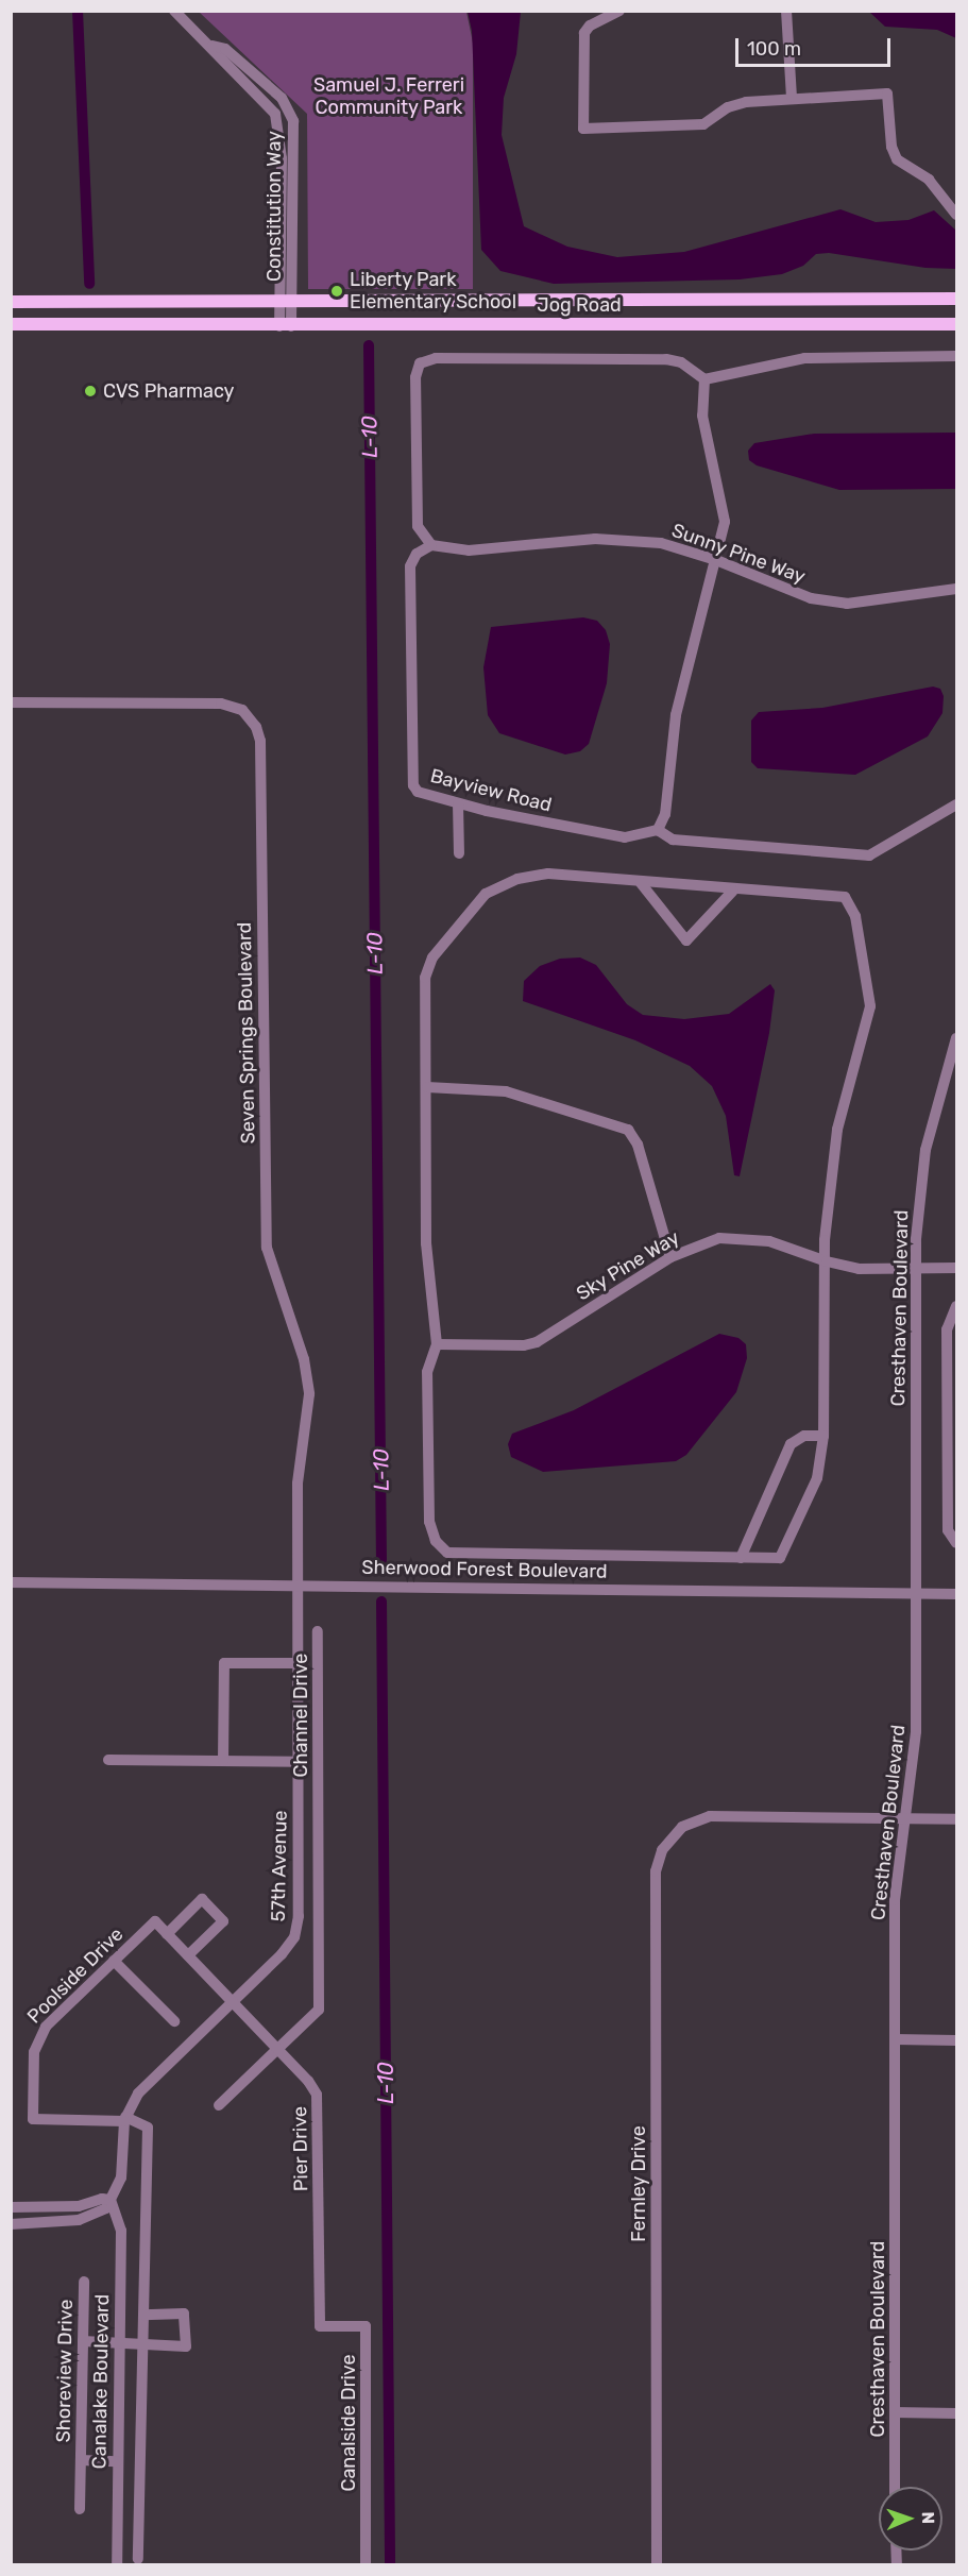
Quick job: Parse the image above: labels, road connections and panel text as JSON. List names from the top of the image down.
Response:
{
  "streets": {
    "main road": ["Jog Road"],
    "street": [
      "Constitution Way",
      "Sunny Pine Way",
      "Bayview Road",
      "Seven Springs Boulevard",
      "Sky Pine Way",
      "Cresthaven Boulevard",
      "Sherwood Forest Boulevard",
      "Channel Drive",
      "57th Avenue",
      "Poolside Drive",
      "Pier Drive",
      "Fernley Drive",
      "Shoreview Drive",
      "Canalake Boulevard",
      "Canalside Drive"
    ]
  },
  "crossings": [
    ["Constitution Way", "Jog Road"],
    ["Sunny Pine Way", "Bayview Road"],
    ["Seven Springs Boulevard", "Sherwood Forest Boulevard"],
    ["Seven Springs Boulevard", "57th Avenue"],
    ["Sky Pine Way", "Cresthaven Boulevard"],
    ["Cresthaven Boulevard", "Sherwood Forest Boulevard"],
    ["Cresthaven Boulevard", "Fernley Drive"],
    ["Sherwood Forest Boulevard", "57th Avenue"],
    ["Channel Drive", "Pier Drive"],
    ["57th Avenue", "Poolside Drive"],
    ["57th Avenue", "Pier Drive"],
    ["57th Avenue", "Canalake Boulevard"],
    ["Pier Drive", "Canalside Drive"],
    ["Shoreview Drive", "Canalake Boulevard"]
  ],
  "water": ["L-10"],
  "parks": ["Samuel J. Ferreri Community Park"],
  "places": ["Liberty Park Elementary School", "CVS Pharmacy"],
  "scale_bar": "100 m",
  "north": "right"
}
